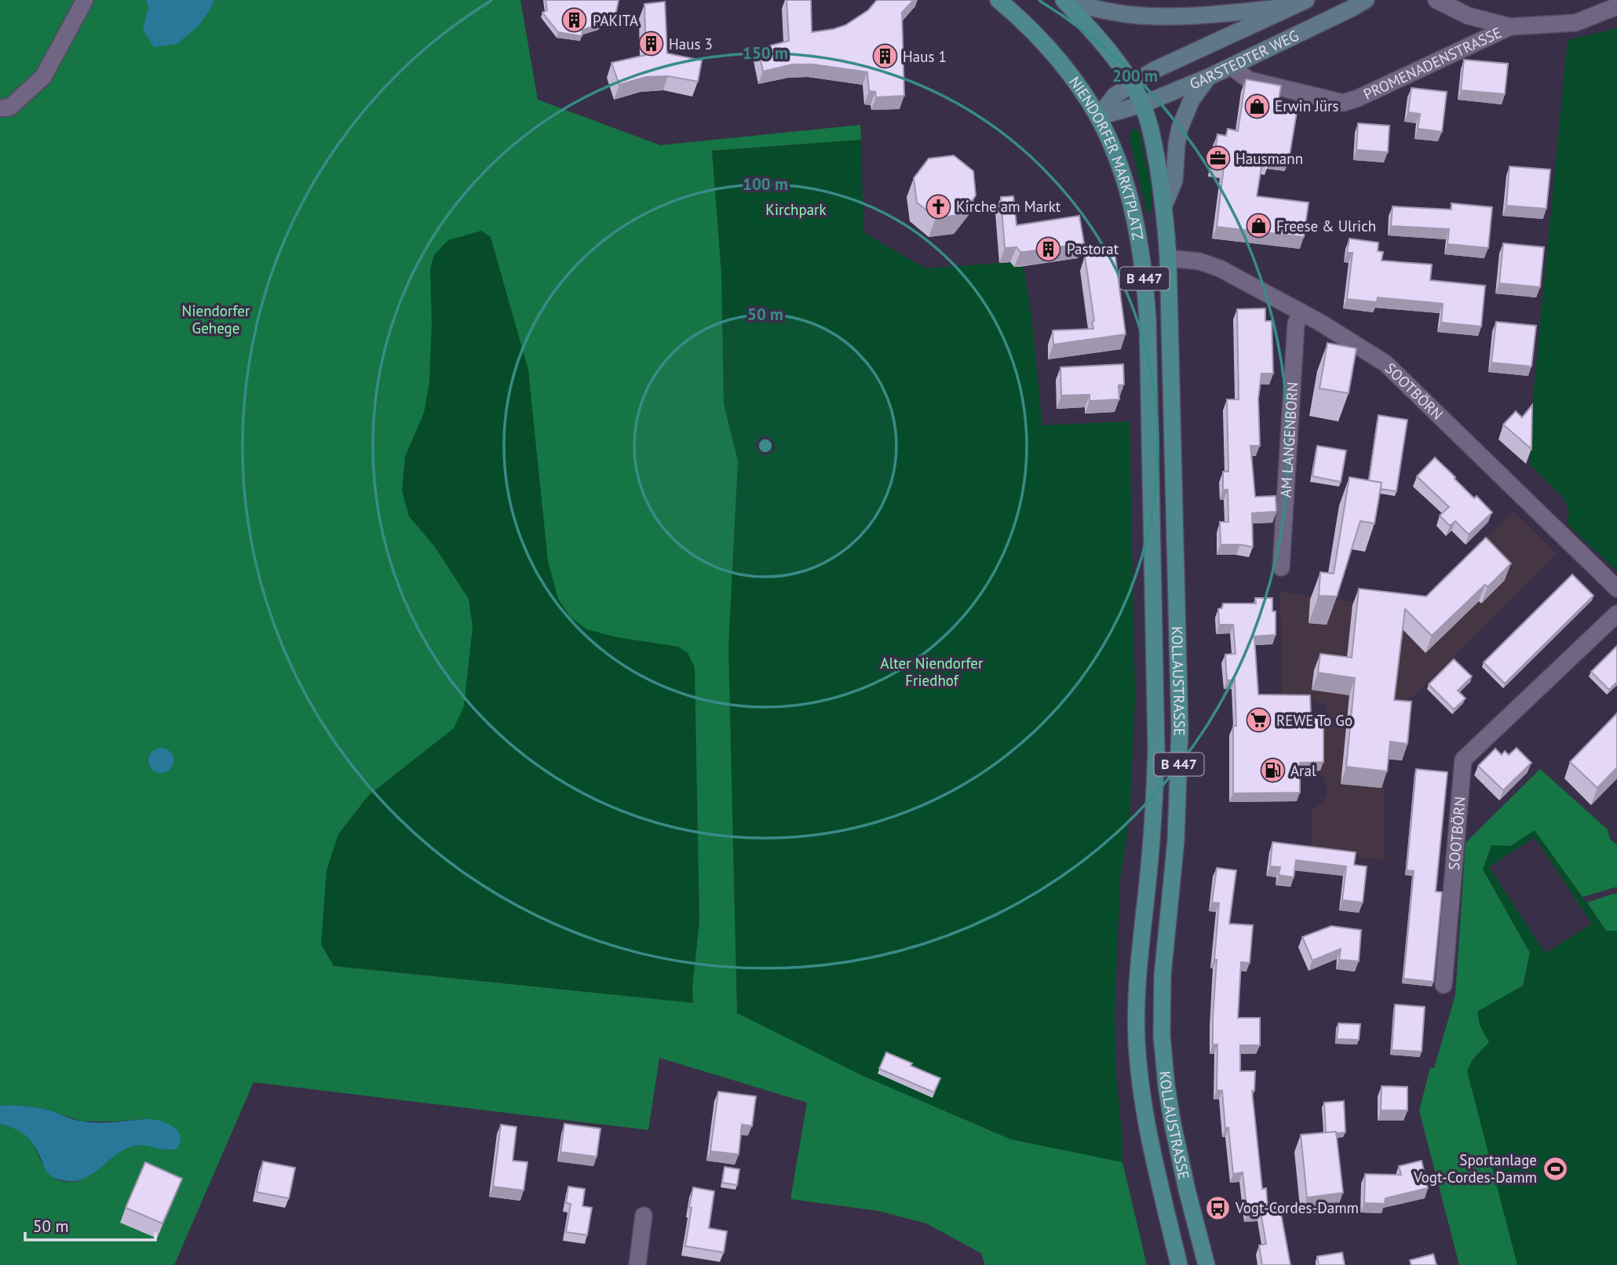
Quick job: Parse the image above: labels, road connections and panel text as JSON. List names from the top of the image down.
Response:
{
  "streets": {
    "main road": [
      "GARSTEDTER WEG",
      "NIENDORFER MARKTPLATZ",
      "B 447",
      "KOLLAUSTRASSE"
    ],
    "street": ["PROMENADENSTRASSE", "SOOTBÖRN", "AM LANGENBORN"]
  },
  "crossings": [
    ["GARSTEDTER WEG", "PROMENADENSTRASSE"],
    ["GARSTEDTER WEG", "NIENDORFER MARKTPLATZ"],
    ["NIENDORFER MARKTPLATZ", "SOOTBÖRN"],
    ["NIENDORFER MARKTPLATZ", "KOLLAUSTRASSE"],
    ["SOOTBÖRN", "AM LANGENBORN"],
    ["SOOTBÖRN", "KOLLAUSTRASSE"]
  ],
  "parks": ["Kirchpark", "Niendorfer Gehege", "Alter Niendorfer Friedhof"],
  "places": {
    "building": [
      "PAKITA",
      "Haus 3",
      "Haus 1",
      "Pastorat"
    ],
    "shop": ["Erwin Jürs", "Freese & Ulrich"],
    "office": ["Hausmann"],
    "church": ["Kirche am Markt"],
    "supermarket": ["REWE To Go"],
    "fuel station": ["Aral"],
    "sports": ["Sportanlage Vogt-Cordes-Damm"],
    "bus stop": ["Vogt-Cordes-Damm"]
  },
  "scale_bar": "50 m",
  "rings": [
    "150 m",
    "200 m",
    "100 m",
    "50 m"
  ]
}
